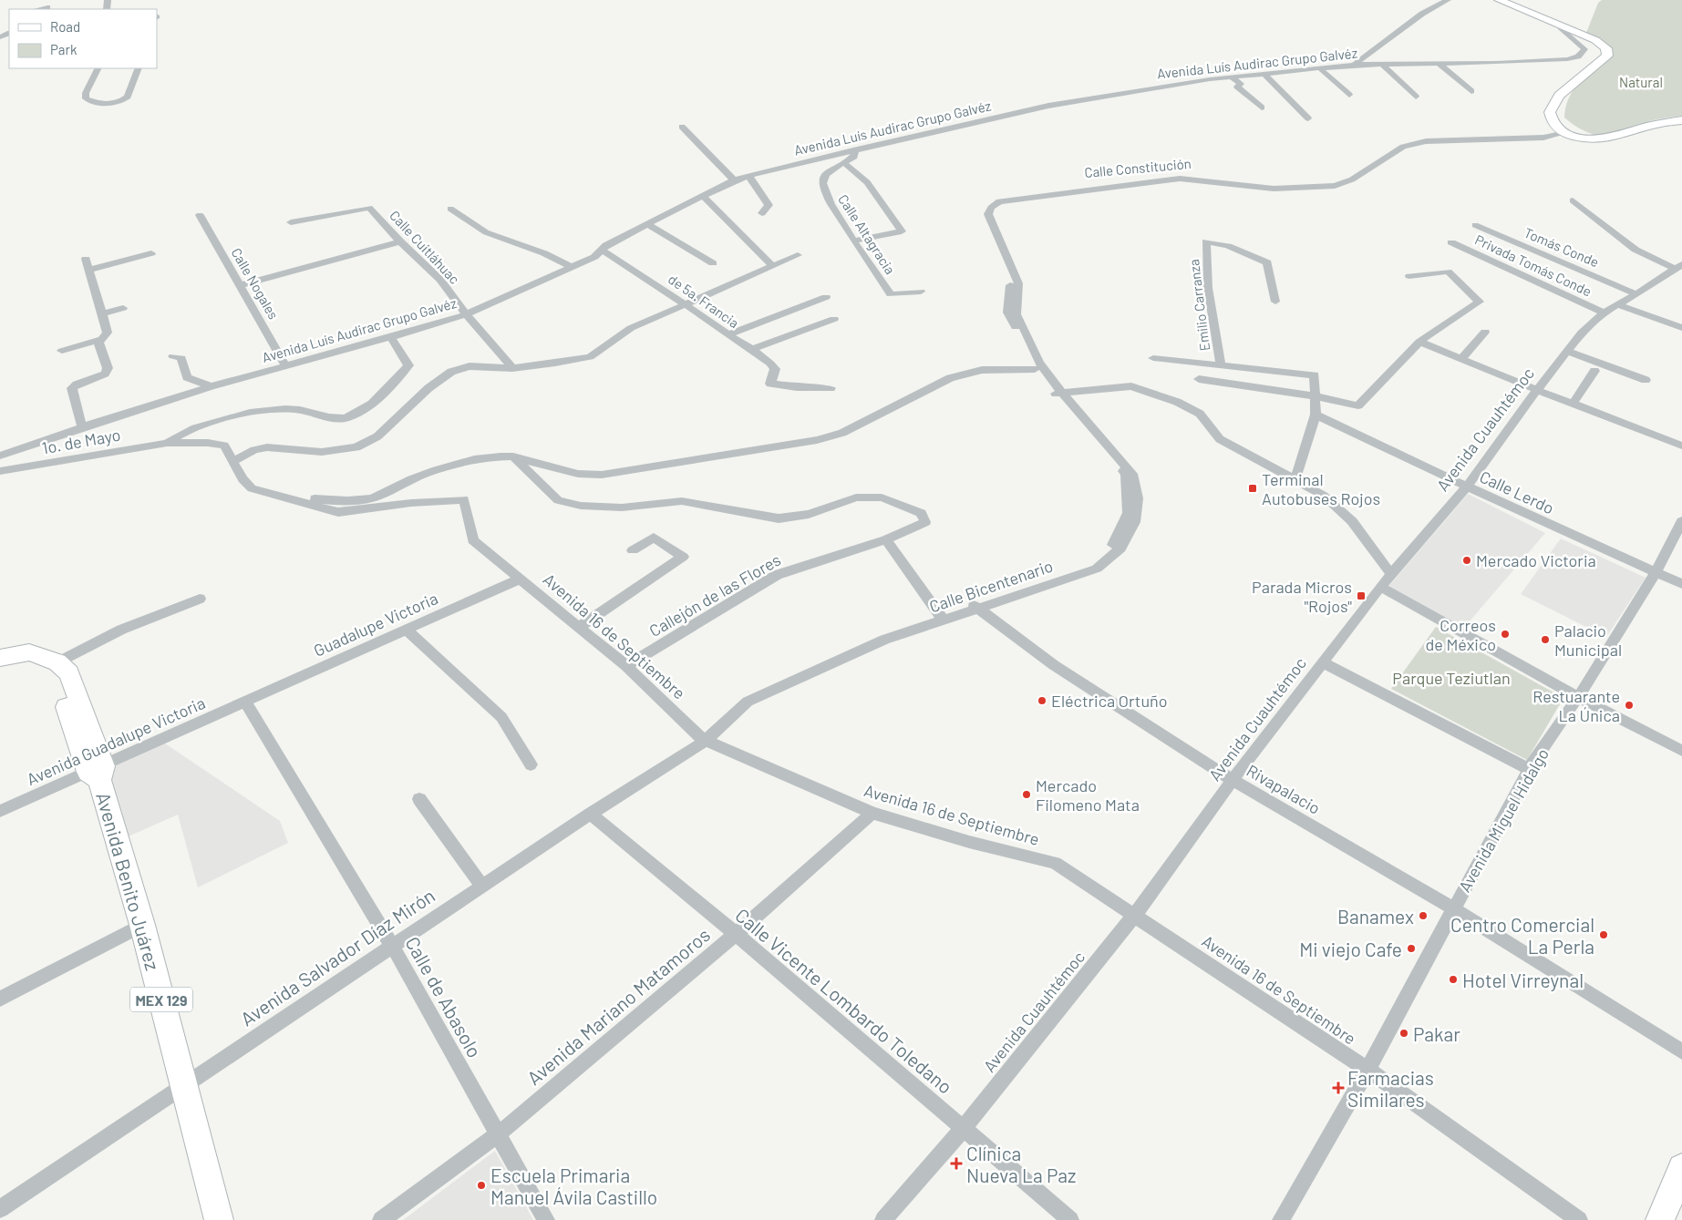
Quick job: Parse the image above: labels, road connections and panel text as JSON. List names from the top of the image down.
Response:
{
  "streets": {
    "main road": ["Avenida Benito Juárez", "MEX 129"],
    "street": [
      "Avenida Luís Audirac Grupo Galvéz",
      "Calle Constitución",
      "Calle Altagracia",
      "Calle Cuitláhuac",
      "Tomás Conde",
      "Privada Tomás Conde",
      "Calle Nogales",
      "de 5a. Francia",
      "Emilio Carranza",
      "Avenida Cuauhtémoc",
      "1o. de Mayo",
      "Calle Lerdo",
      "Calle Bicentenario",
      "Callejón de las Flores",
      "Guadalupe Victoria",
      "Avenida 16 de Septiembre",
      "Avenida Guadalupe Victoria",
      "Rivapalacio",
      "Avenida Miguel Hidalgo",
      "Avenida Salvador Díaz Mirón",
      "Calle de Abasolo",
      "Calle Vicente Lombardo Toledano",
      "Avenida Mariano Matamoros"
    ]
  },
  "crossings": [
    ["Avenida Luís Audirac Grupo Galvéz", "Calle Altagracia"],
    ["Avenida Luís Audirac Grupo Galvéz", "Calle Cuitláhuac"],
    ["Avenida Luís Audirac Grupo Galvéz", "Calle Nogales"],
    ["Avenida Luís Audirac Grupo Galvéz", "de 5a. Francia"],
    ["Calle Constitución", "Calle Bicentenario"],
    ["Tomás Conde", "Avenida Cuauhtémoc"],
    ["Privada Tomás Conde", "Avenida Cuauhtémoc"],
    ["Avenida Cuauhtémoc", "Calle Lerdo"],
    ["Avenida Cuauhtémoc", "Avenida 16 de Septiembre"],
    ["Avenida Cuauhtémoc", "Rivapalacio"],
    ["Avenida Cuauhtémoc", "Calle Vicente Lombardo Toledano"],
    ["Calle Lerdo", "Avenida Miguel Hidalgo"],
    ["Calle Bicentenario", "Avenida 16 de Septiembre"],
    ["Calle Bicentenario", "Rivapalacio"],
    ["Calle Bicentenario", "Avenida Salvador Díaz Mirón"],
    ["Callejón de las Flores", "Avenida 16 de Septiembre"],
    ["Guadalupe Victoria", "Avenida 16 de Septiembre"],
    ["Guadalupe Victoria", "Avenida Guadalupe Victoria"],
    ["Guadalupe Victoria", "Calle de Abasolo"],
    ["Avenida 16 de Septiembre", "Avenida Miguel Hidalgo"],
    ["Avenida 16 de Septiembre", "Avenida Salvador Díaz Mirón"],
    ["Avenida 16 de Septiembre", "Avenida Mariano Matamoros"],
    ["Avenida Guadalupe Victoria", "Avenida Benito Juárez"],
    ["Avenida Guadalupe Victoria", "Calle de Abasolo"],
    ["Rivapalacio", "Avenida Miguel Hidalgo"],
    ["Avenida Benito Juárez", "Avenida Salvador Díaz Mirón"],
    ["Avenida Salvador Díaz Mirón", "Calle de Abasolo"],
    ["Avenida Salvador Díaz Mirón", "Calle Vicente Lombardo Toledano"],
    ["Calle de Abasolo", "Avenida Mariano Matamoros"],
    ["Calle Vicente Lombardo Toledano", "Avenida Mariano Matamoros"]
  ],
  "parks": ["Natural", "Parque Teziutlan"],
  "places": {
    "transit": ["Terminal Autobuses Rojos", "Parada Micros \"Rojos\""],
    "other": [
      "Mercado Victoria",
      "Correos de México",
      "Palacio Municipal",
      "Eléctrica Ortuño",
      "Restuarante La Única",
      "Mercado Filomeno Mata",
      "Banamex",
      "Centro Comercial La Perla",
      "Mi viejo Cafe",
      "Hotel Virreynal",
      "Pakar",
      "Escuela Primaria Manuel Ávila Castillo"
    ],
    "health": ["Farmacias Similares", "Clínica Nueva La Paz"]
  },
  "legend": ["Road", "Park"]
}
